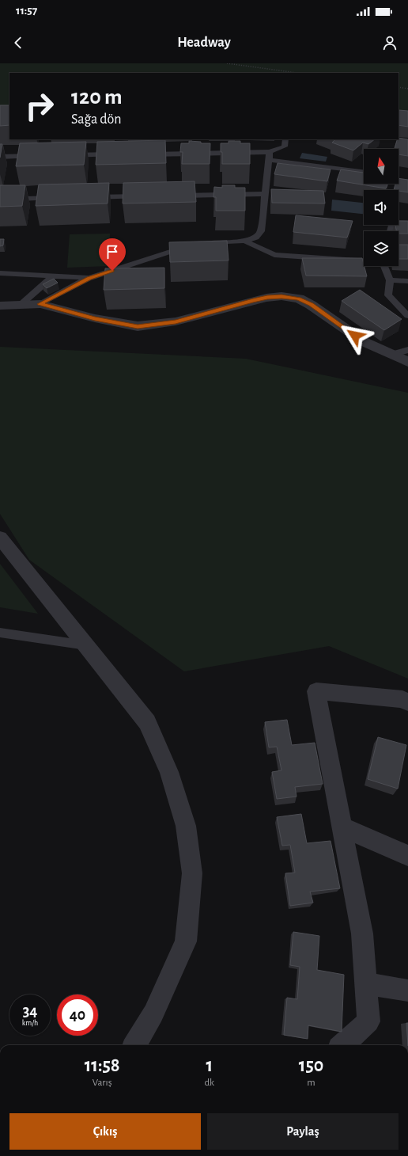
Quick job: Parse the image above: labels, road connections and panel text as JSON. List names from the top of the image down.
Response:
{
  "north": "top",
  "page": {
    "status": "11:57",
    "header": "Headway",
    "turn": ["120 m", "Sağa dön"],
    "speed": "34 km/h",
    "limit": "40",
    "eta": [
      "11:58",
      "Varış",
      "1",
      "dk",
      "150",
      "m"
    ],
    "buttons": ["Çıkış", "Paylaş"]
  }
}
